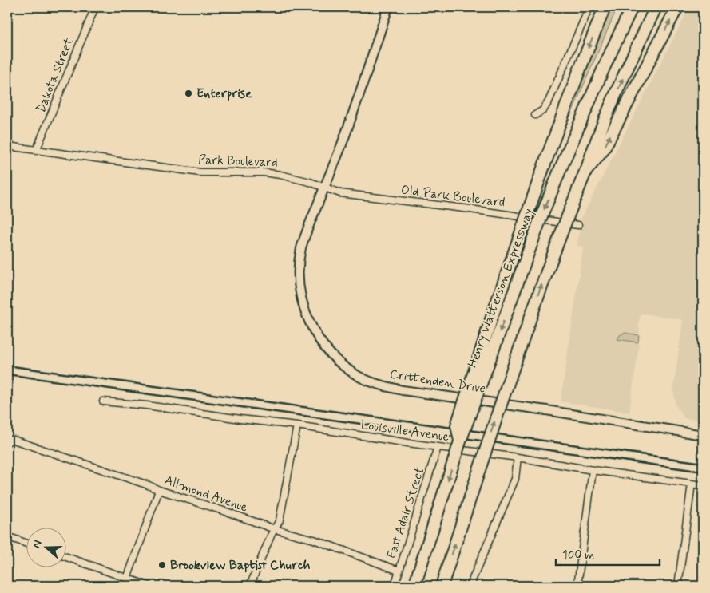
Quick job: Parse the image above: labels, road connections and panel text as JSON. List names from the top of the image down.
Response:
{
  "streets": {
    "highway": ["Henry Watterson Expressway"],
    "main road": ["Crittenden Drive"],
    "street": [
      "Dakota Street",
      "Park Boulevard",
      "Old Park Boulevard",
      "Louisville Avenue",
      "Allmond Avenue",
      "East Adair Street"
    ]
  },
  "crossings": [
    ["Dakota Street", "Park Boulevard"],
    ["Park Boulevard", "Old Park Boulevard"],
    ["Park Boulevard", "Crittenden Drive"],
    ["Old Park Boulevard", "Crittenden Drive"],
    ["Louisville Avenue", "East Adair Street"],
    ["Allmond Avenue", "East Adair Street"]
  ],
  "places": ["Enterprise", "Brookview Baptist Church"],
  "scale_bar": "100 m",
  "north": "left"
}
